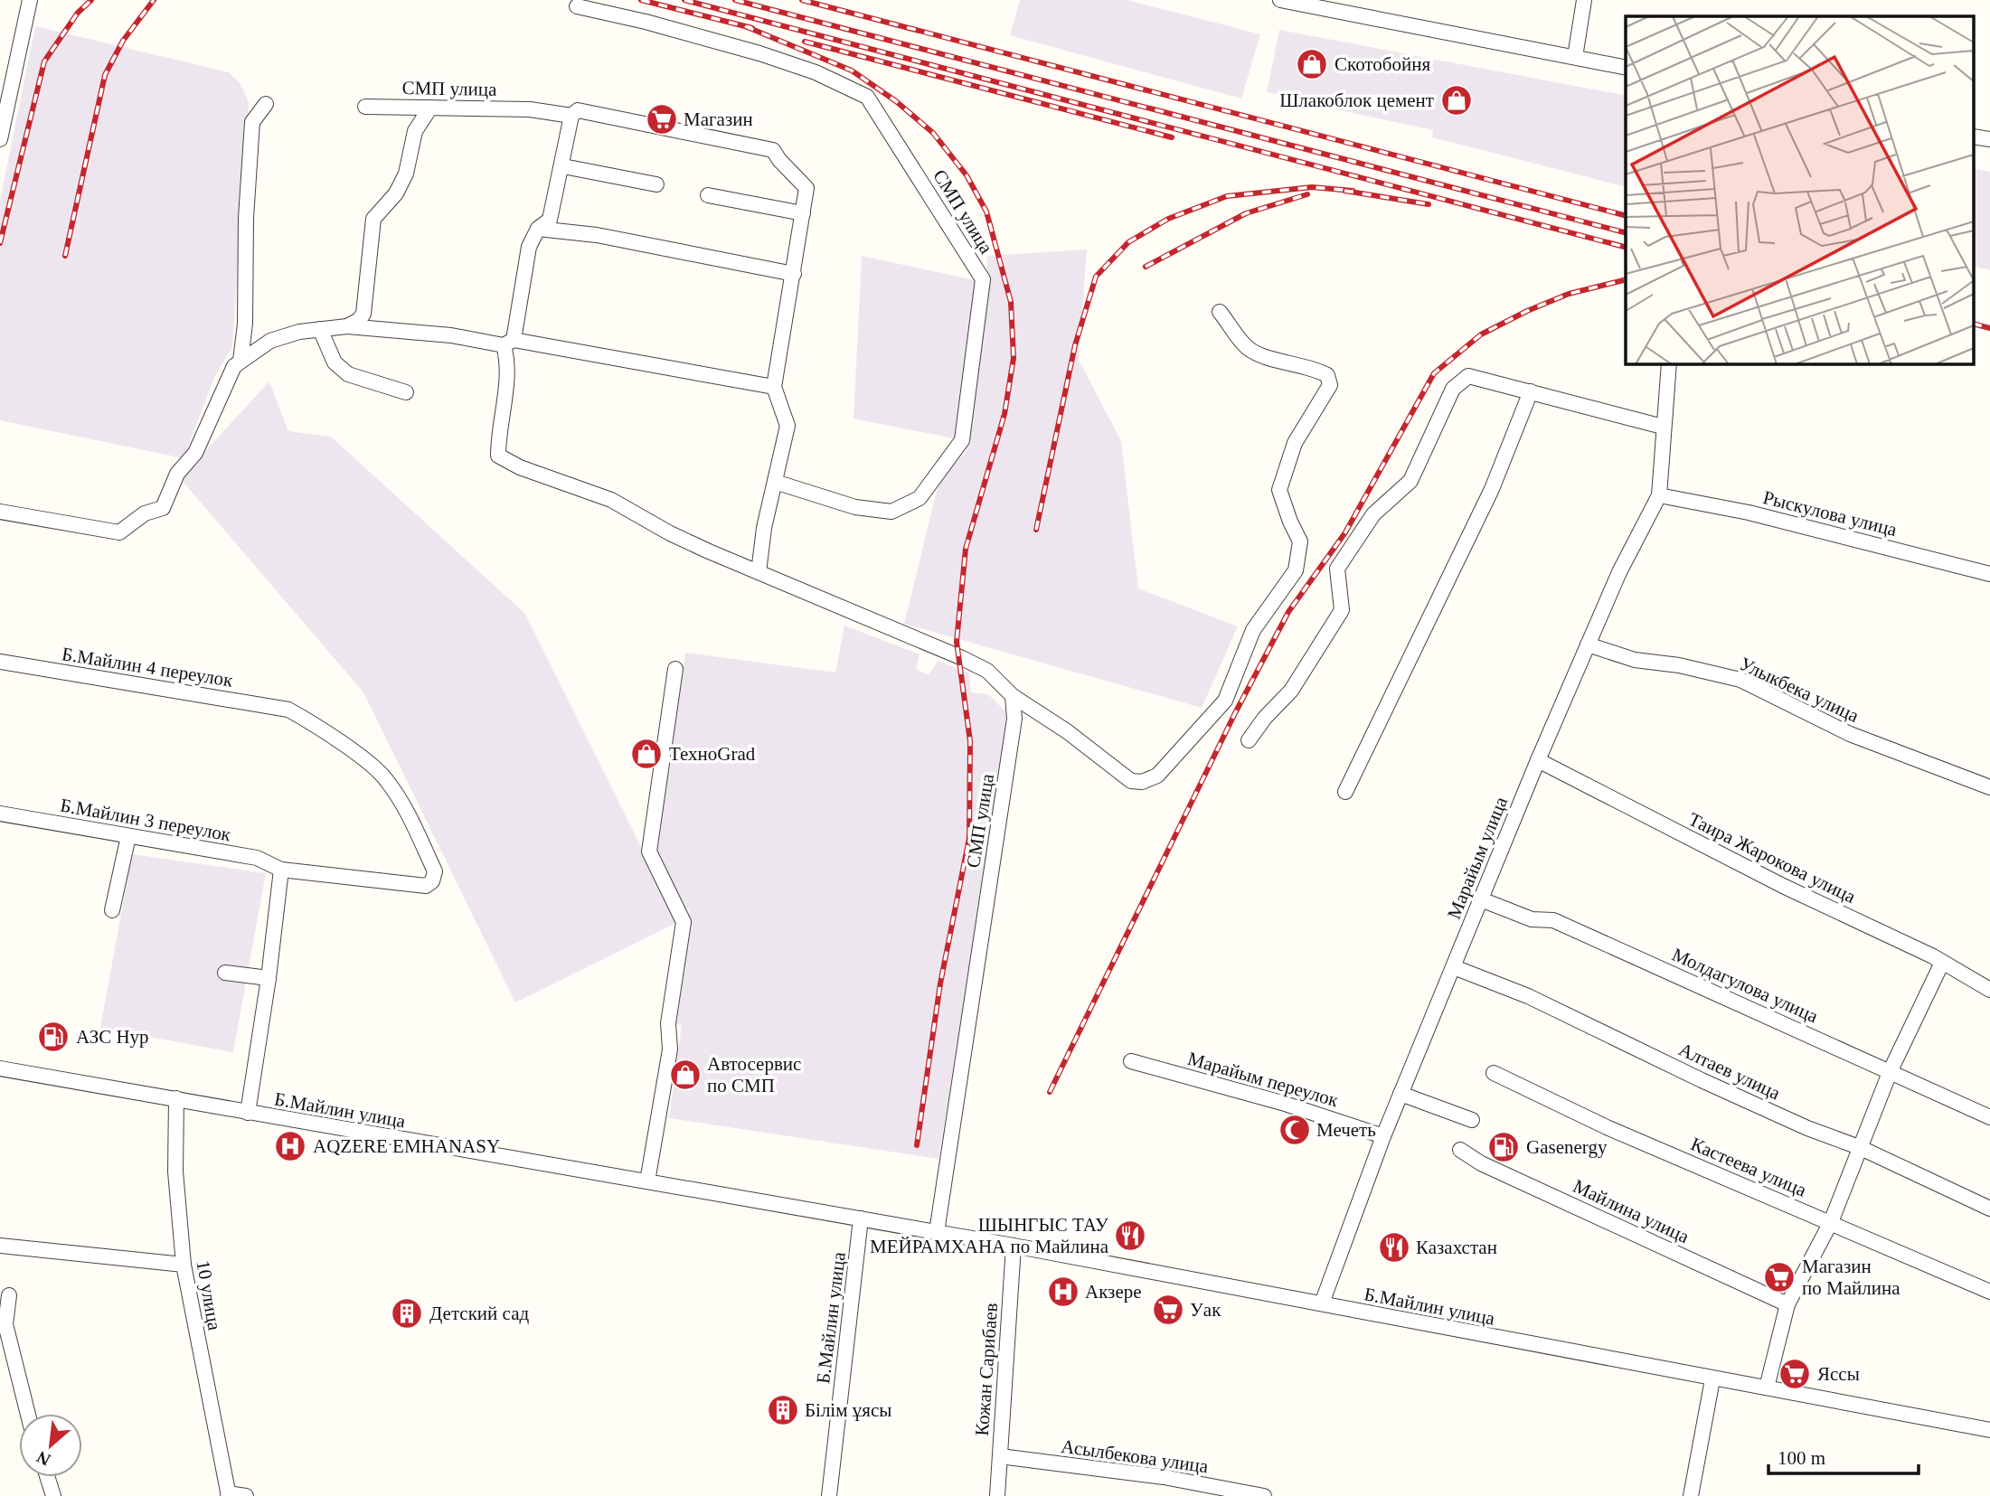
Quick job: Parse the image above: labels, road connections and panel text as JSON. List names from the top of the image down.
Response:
{
  "streets": {
    "street": [
      "СМП улица",
      "Рыскулова улица",
      "Б.Майлин 4 переулок",
      "Улыкбека улица",
      "Б.Майлин 3 переулок",
      "Марайым улица",
      "Таира Жарокова улица",
      "Молдагулова улица",
      "Алтаев улица",
      "Марайым переулок",
      "Б.Майлин улица",
      "Кастеева улица",
      "Майлина улица",
      "10 улица",
      "Кожан Сарибаев",
      "Асылбекова улица"
    ]
  },
  "crossings": [
    ["СМП улица", "Б.Майлин улица"],
    ["Рыскулова улица", "Марайым улица"],
    ["Б.Майлин 4 переулок", "Б.Майлин 3 переулок"],
    ["Улыкбека улица", "Марайым улица"],
    ["Марайым улица", "Таира Жарокова улица"],
    ["Марайым улица", "Молдагулова улица"],
    ["Марайым улица", "Алтаев улица"],
    ["Марайым улица", "Марайым переулок"],
    ["Марайым улица", "Б.Майлин улица"],
    ["Б.Майлин улица", "10 улица"],
    ["Б.Майлин улица", "Кожан Сарибаев"],
    ["Кожан Сарибаев", "Асылбекова улица"]
  ],
  "places": {
    "shop": [
      "Скотобойня",
      "Шлакоблок цемент",
      "ТехноGrad",
      "Автосервис по СМП"
    ],
    "supermarket": [
      "Магазин",
      "Магазин по Майлина",
      "Уак",
      "Яссы"
    ],
    "fuel station": ["АЗС Нур", "Gasenergy"],
    "mosque": ["Мечеть"],
    "hospital": ["AQZERE EMHANASY", "Акзере"],
    "restaurant": ["ШЫНГЫС ТАУ МЕЙРАМХАНА по Майлина", "Казахстан"],
    "building": ["Детский сад", "Білім ұясы"]
  },
  "scale_bar": "100 m",
  "north": "bottom left"
}
